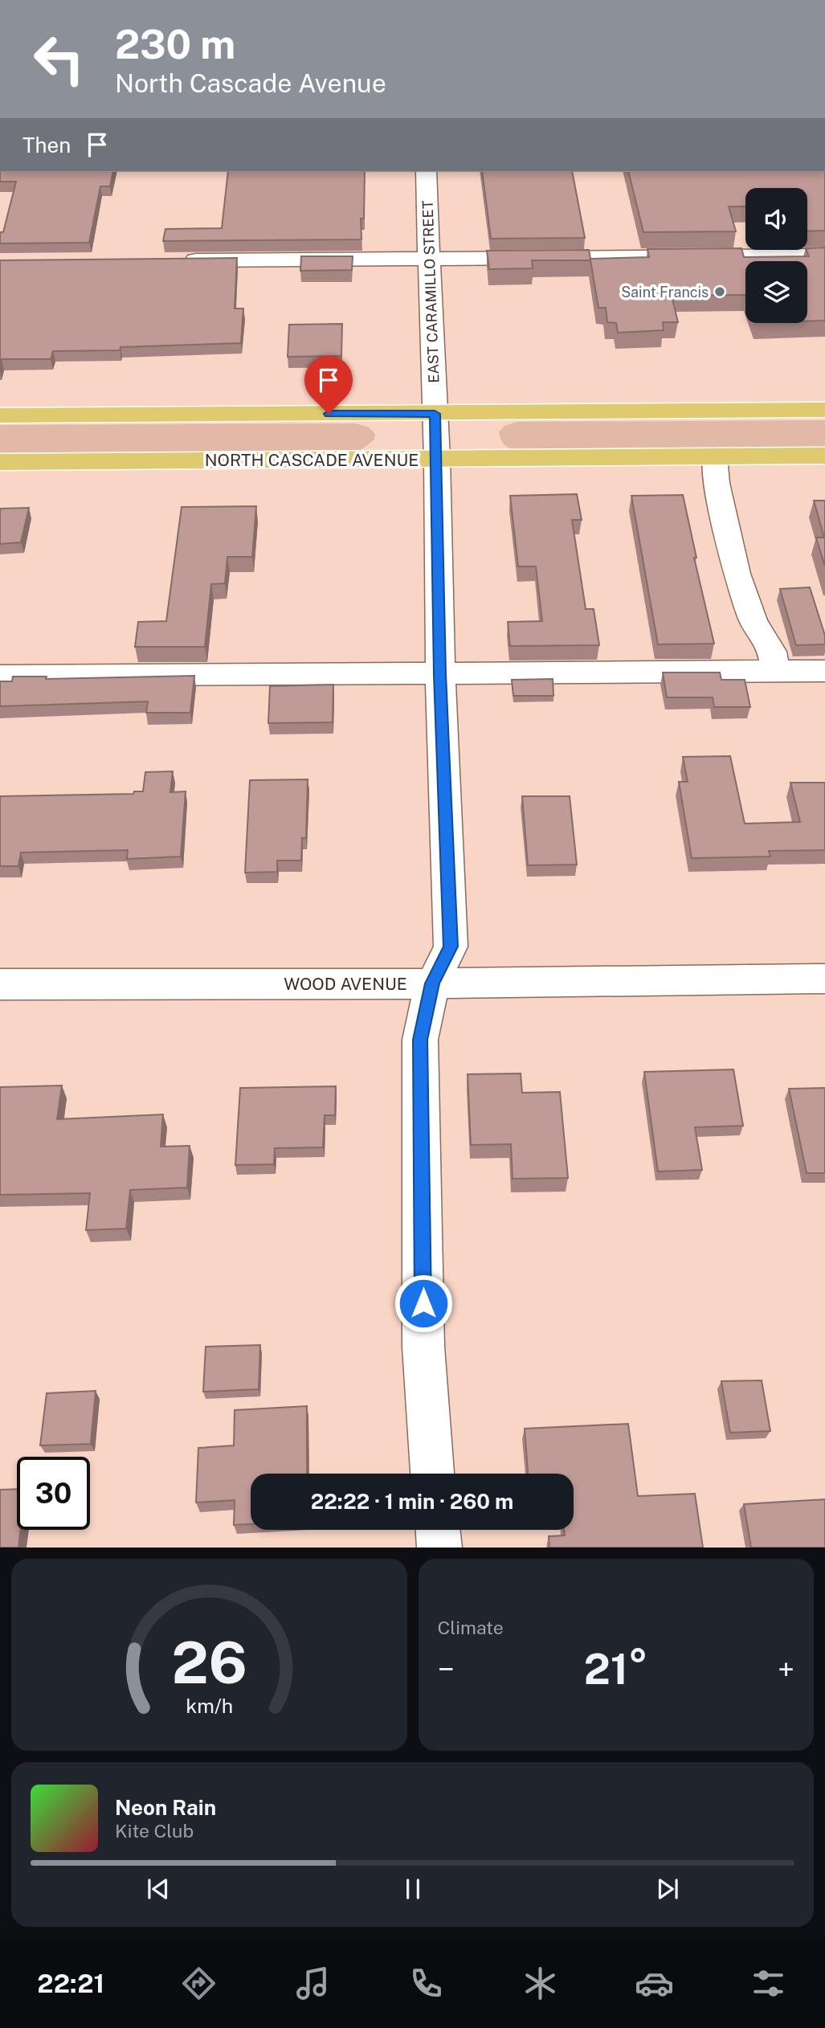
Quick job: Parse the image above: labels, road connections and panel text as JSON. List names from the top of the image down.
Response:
{
  "streets": {
    "main road": ["NORTH CASCADE AVENUE"],
    "street": ["EAST CARAMILLO STREET", "WOOD AVENUE"]
  },
  "crossings": [
    ["EAST CARAMILLO STREET", "NORTH CASCADE AVENUE"],
    ["EAST CARAMILLO STREET", "WOOD AVENUE"]
  ],
  "places": ["Saint Francis"],
  "page": {
    "turn": ["230 m", "North Cascade Avenue"],
    "then": "Then",
    "limit": "30",
    "trip": "22:22 · 1 min · 260 m",
    "tile": "Climate",
    "heat": ["−", "21°", "+"],
    "song": ["Neon Rain", "Kite Club"],
    "tabs": "22:21",
    "gauge": ["26", "km/h"]
  }
}
